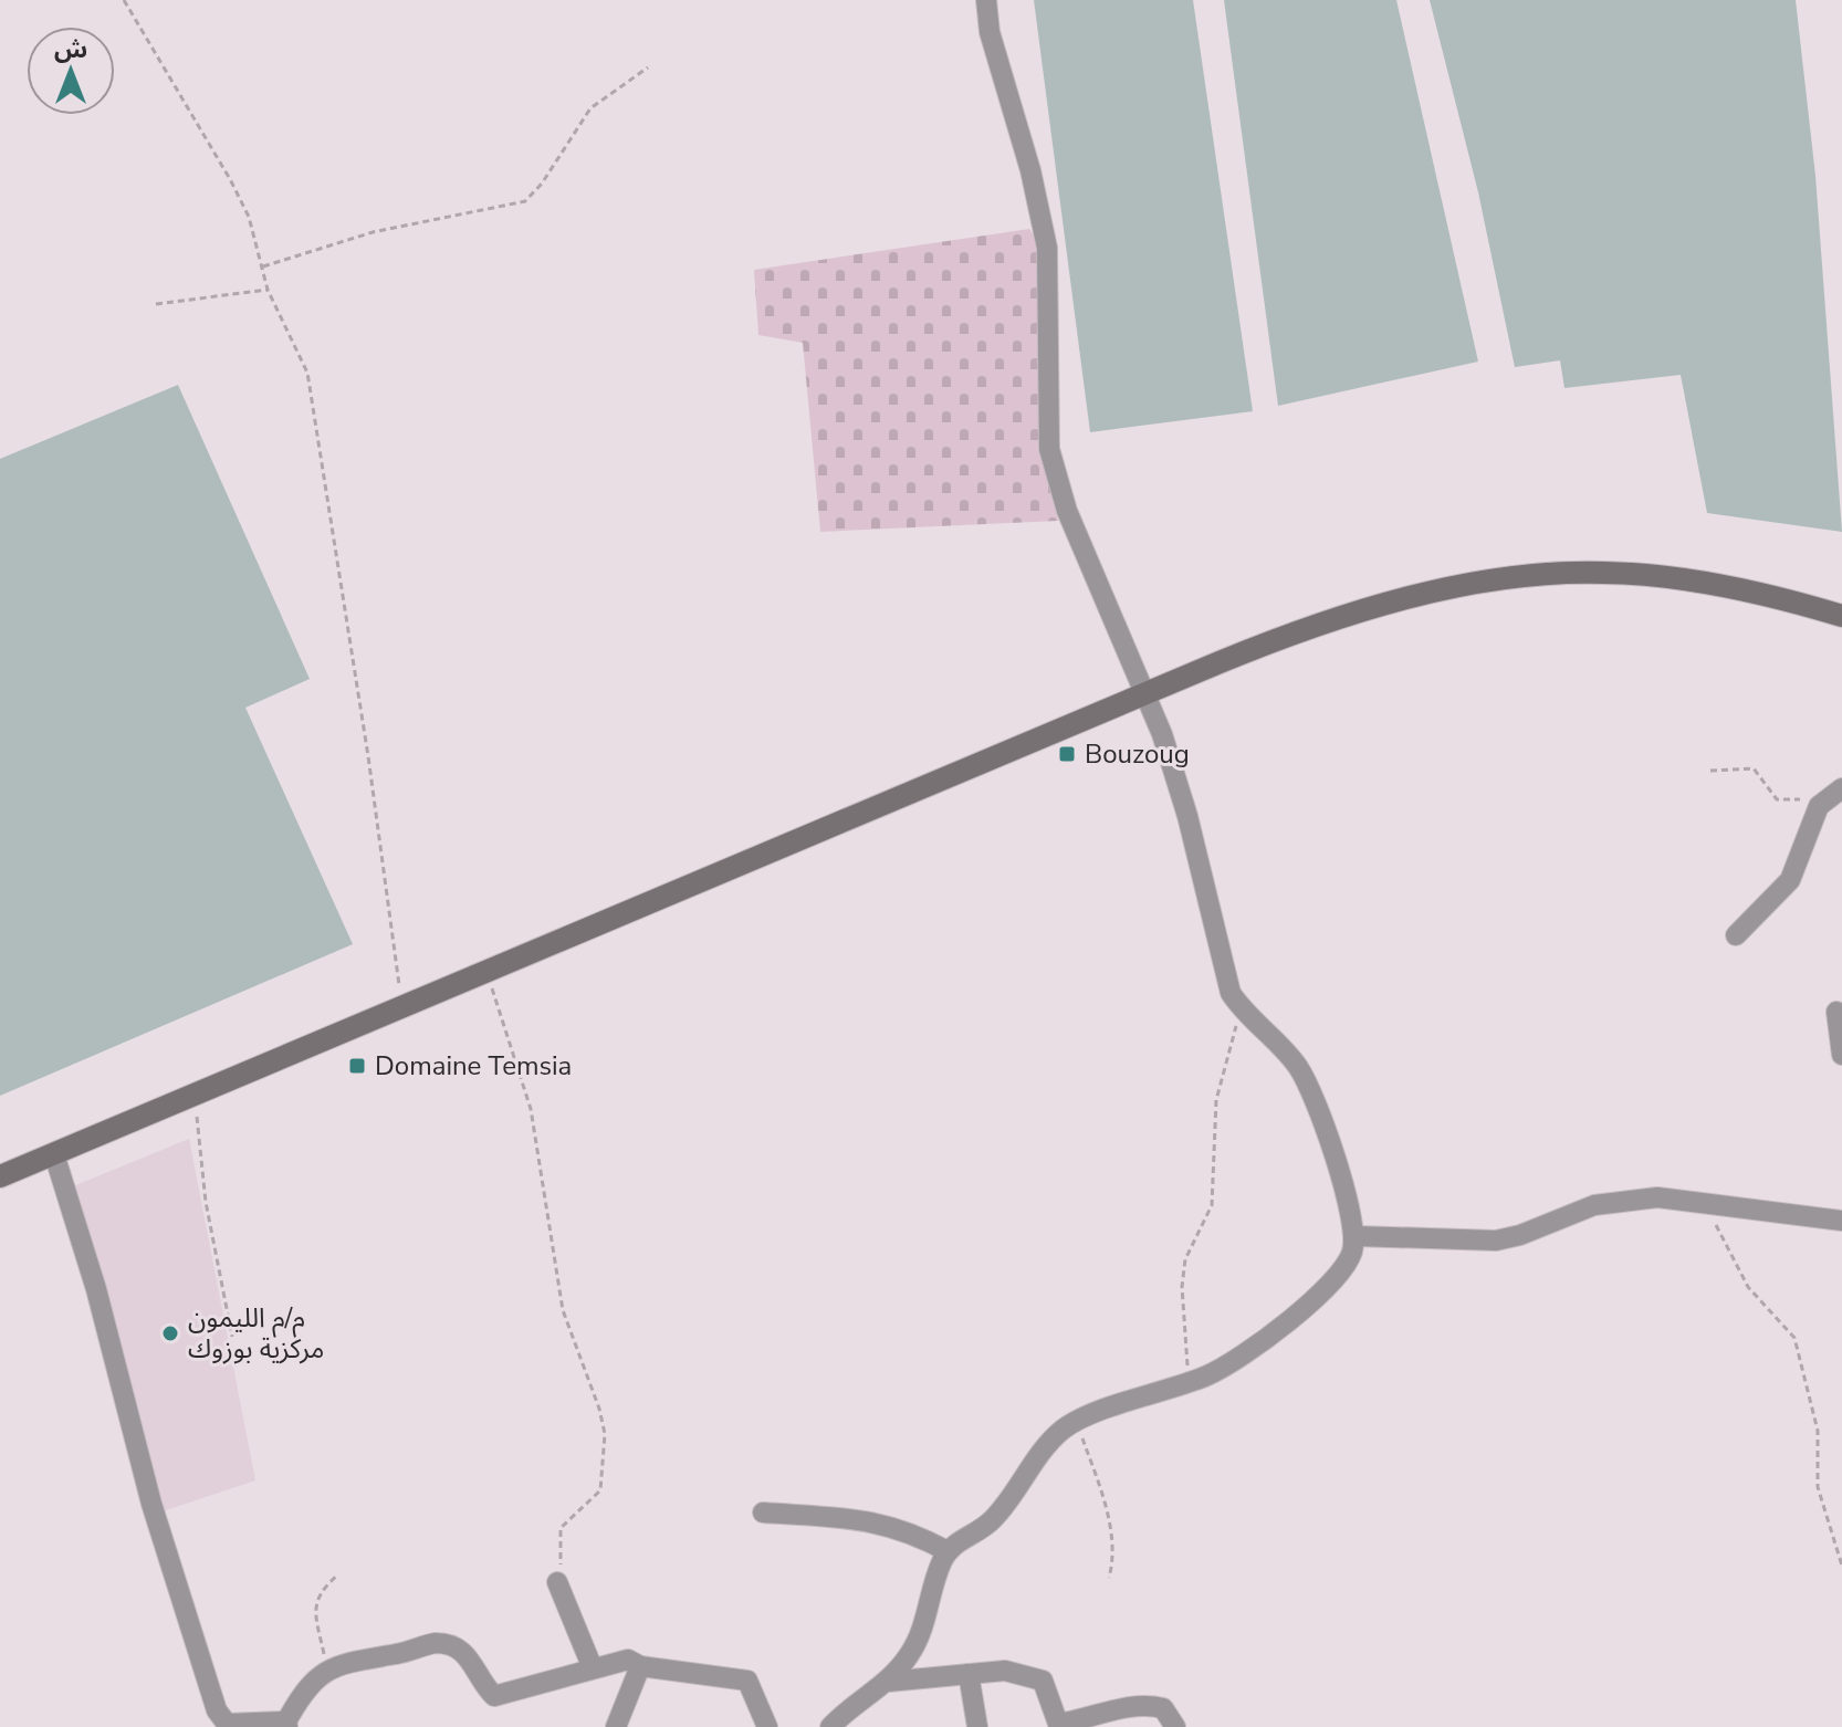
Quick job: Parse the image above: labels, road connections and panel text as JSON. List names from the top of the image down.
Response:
{
  "places": {
    "transit": ["Bouzoug", "Domaine Temsia"],
    "other": ["م/م الليمون مركزية بوزوك"]
  },
  "north": "top"
}
